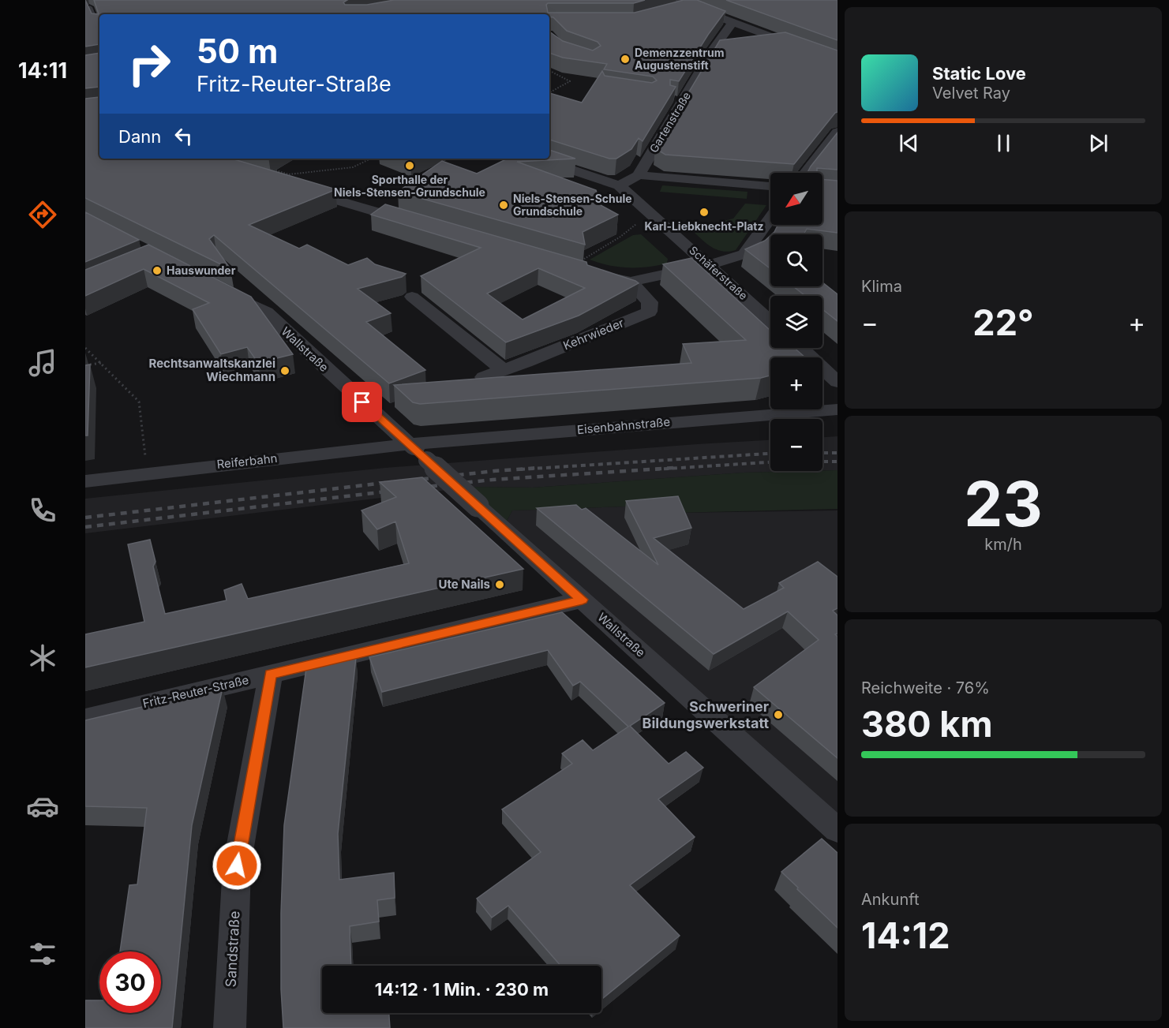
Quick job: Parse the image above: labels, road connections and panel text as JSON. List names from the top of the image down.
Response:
{
  "streets": {
    "street": [
      "Gartenstraße",
      "Schäferstraße",
      "Kehrwieder",
      "Wallstraße",
      "Eisenbahnstraße",
      "Reiferbahn",
      "Fritz-Reuter-Straße",
      "Sandstraße"
    ]
  },
  "crossings": [
    ["Wallstraße", "Eisenbahnstraße"],
    ["Wallstraße", "Reiferbahn"],
    ["Wallstraße", "Fritz-Reuter-Straße"],
    ["Eisenbahnstraße", "Reiferbahn"],
    ["Fritz-Reuter-Straße", "Sandstraße"]
  ],
  "places": [
    "Demenzzentrum Augustenstift",
    "Sporthalle der Niels-Stensen-Grundschule",
    "Niels-Stensen-Schule Grundschule",
    "Karl-Liebknecht-Platz",
    "Hauswunder",
    "Rechtsanwaltskanzlei Wiechmann",
    "Ute Nails",
    "Schweriner Bildungswerkstatt"
  ],
  "north": "bottom left",
  "page": {
    "tabs": "14:11",
    "turn": ["50 m", "Fritz-Reuter-Straße"],
    "song": ["Static Love", "Velvet Ray"],
    "then": "Dann",
    "map_buttons": ["+", "−"],
    "tile": [
      "Klima",
      ["23", "km/h"],
      ["Reichweite · 76%", "380 km"],
      ["Ankunft", "14:12"]
    ],
    "heat": ["−", "22°", "+"],
    "limit": "30",
    "trip": "14:12 · 1 Min. · 230 m"
  }
}
